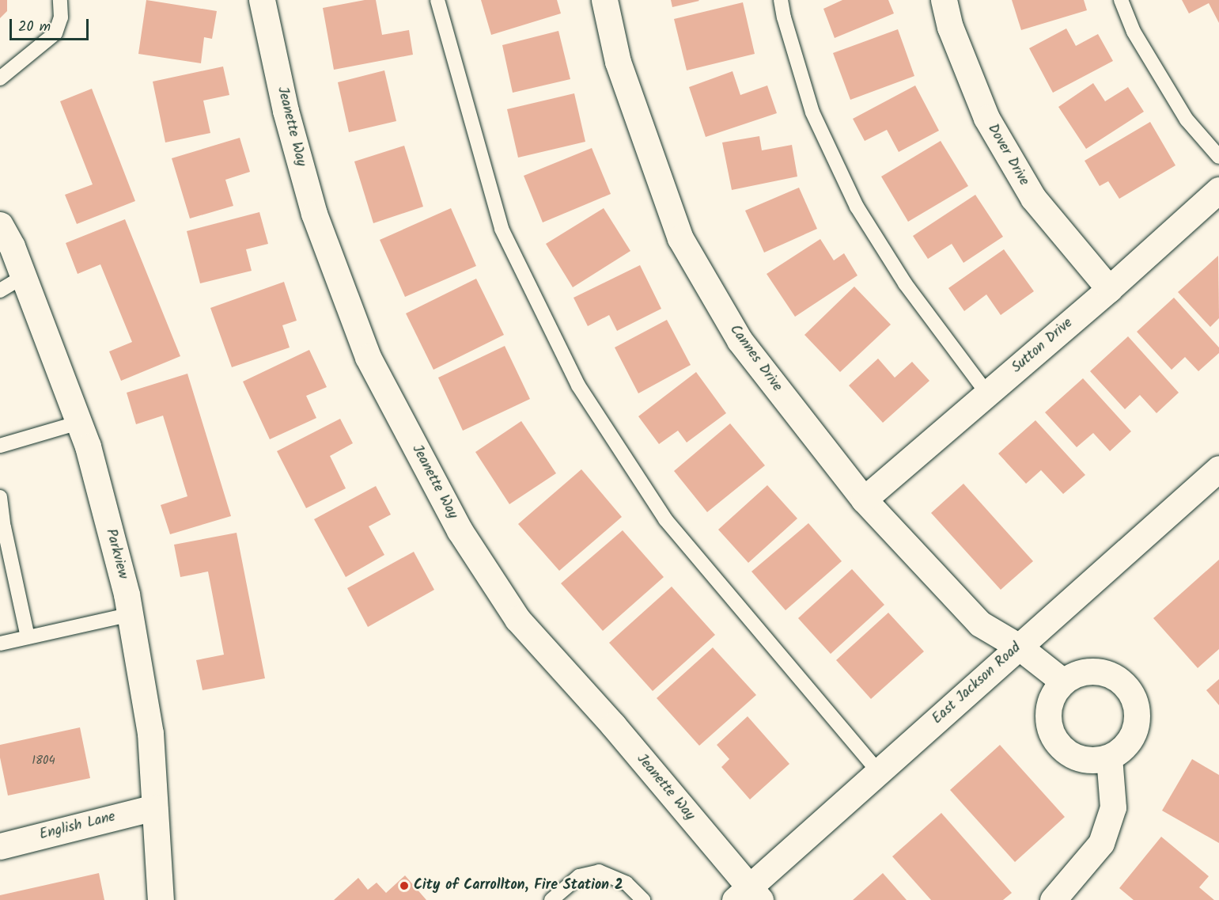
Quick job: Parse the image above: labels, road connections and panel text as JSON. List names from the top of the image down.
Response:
{
  "streets": {
    "street": [
      "Jeanette Way",
      "Dover Drive",
      "Sutton Drive",
      "Cannes Drive",
      "Parkview",
      "East Jackson Road",
      "English Lane"
    ]
  },
  "crossings": [
    ["Jeanette Way", "East Jackson Road"],
    ["Dover Drive", "Sutton Drive"],
    ["Sutton Drive", "Cannes Drive"],
    ["Cannes Drive", "East Jackson Road"],
    ["Parkview", "English Lane"]
  ],
  "places": ["City of Carrollton, Fire Station 2"],
  "house_numbers": ["1804"],
  "scale_bar": "20 m"
}
